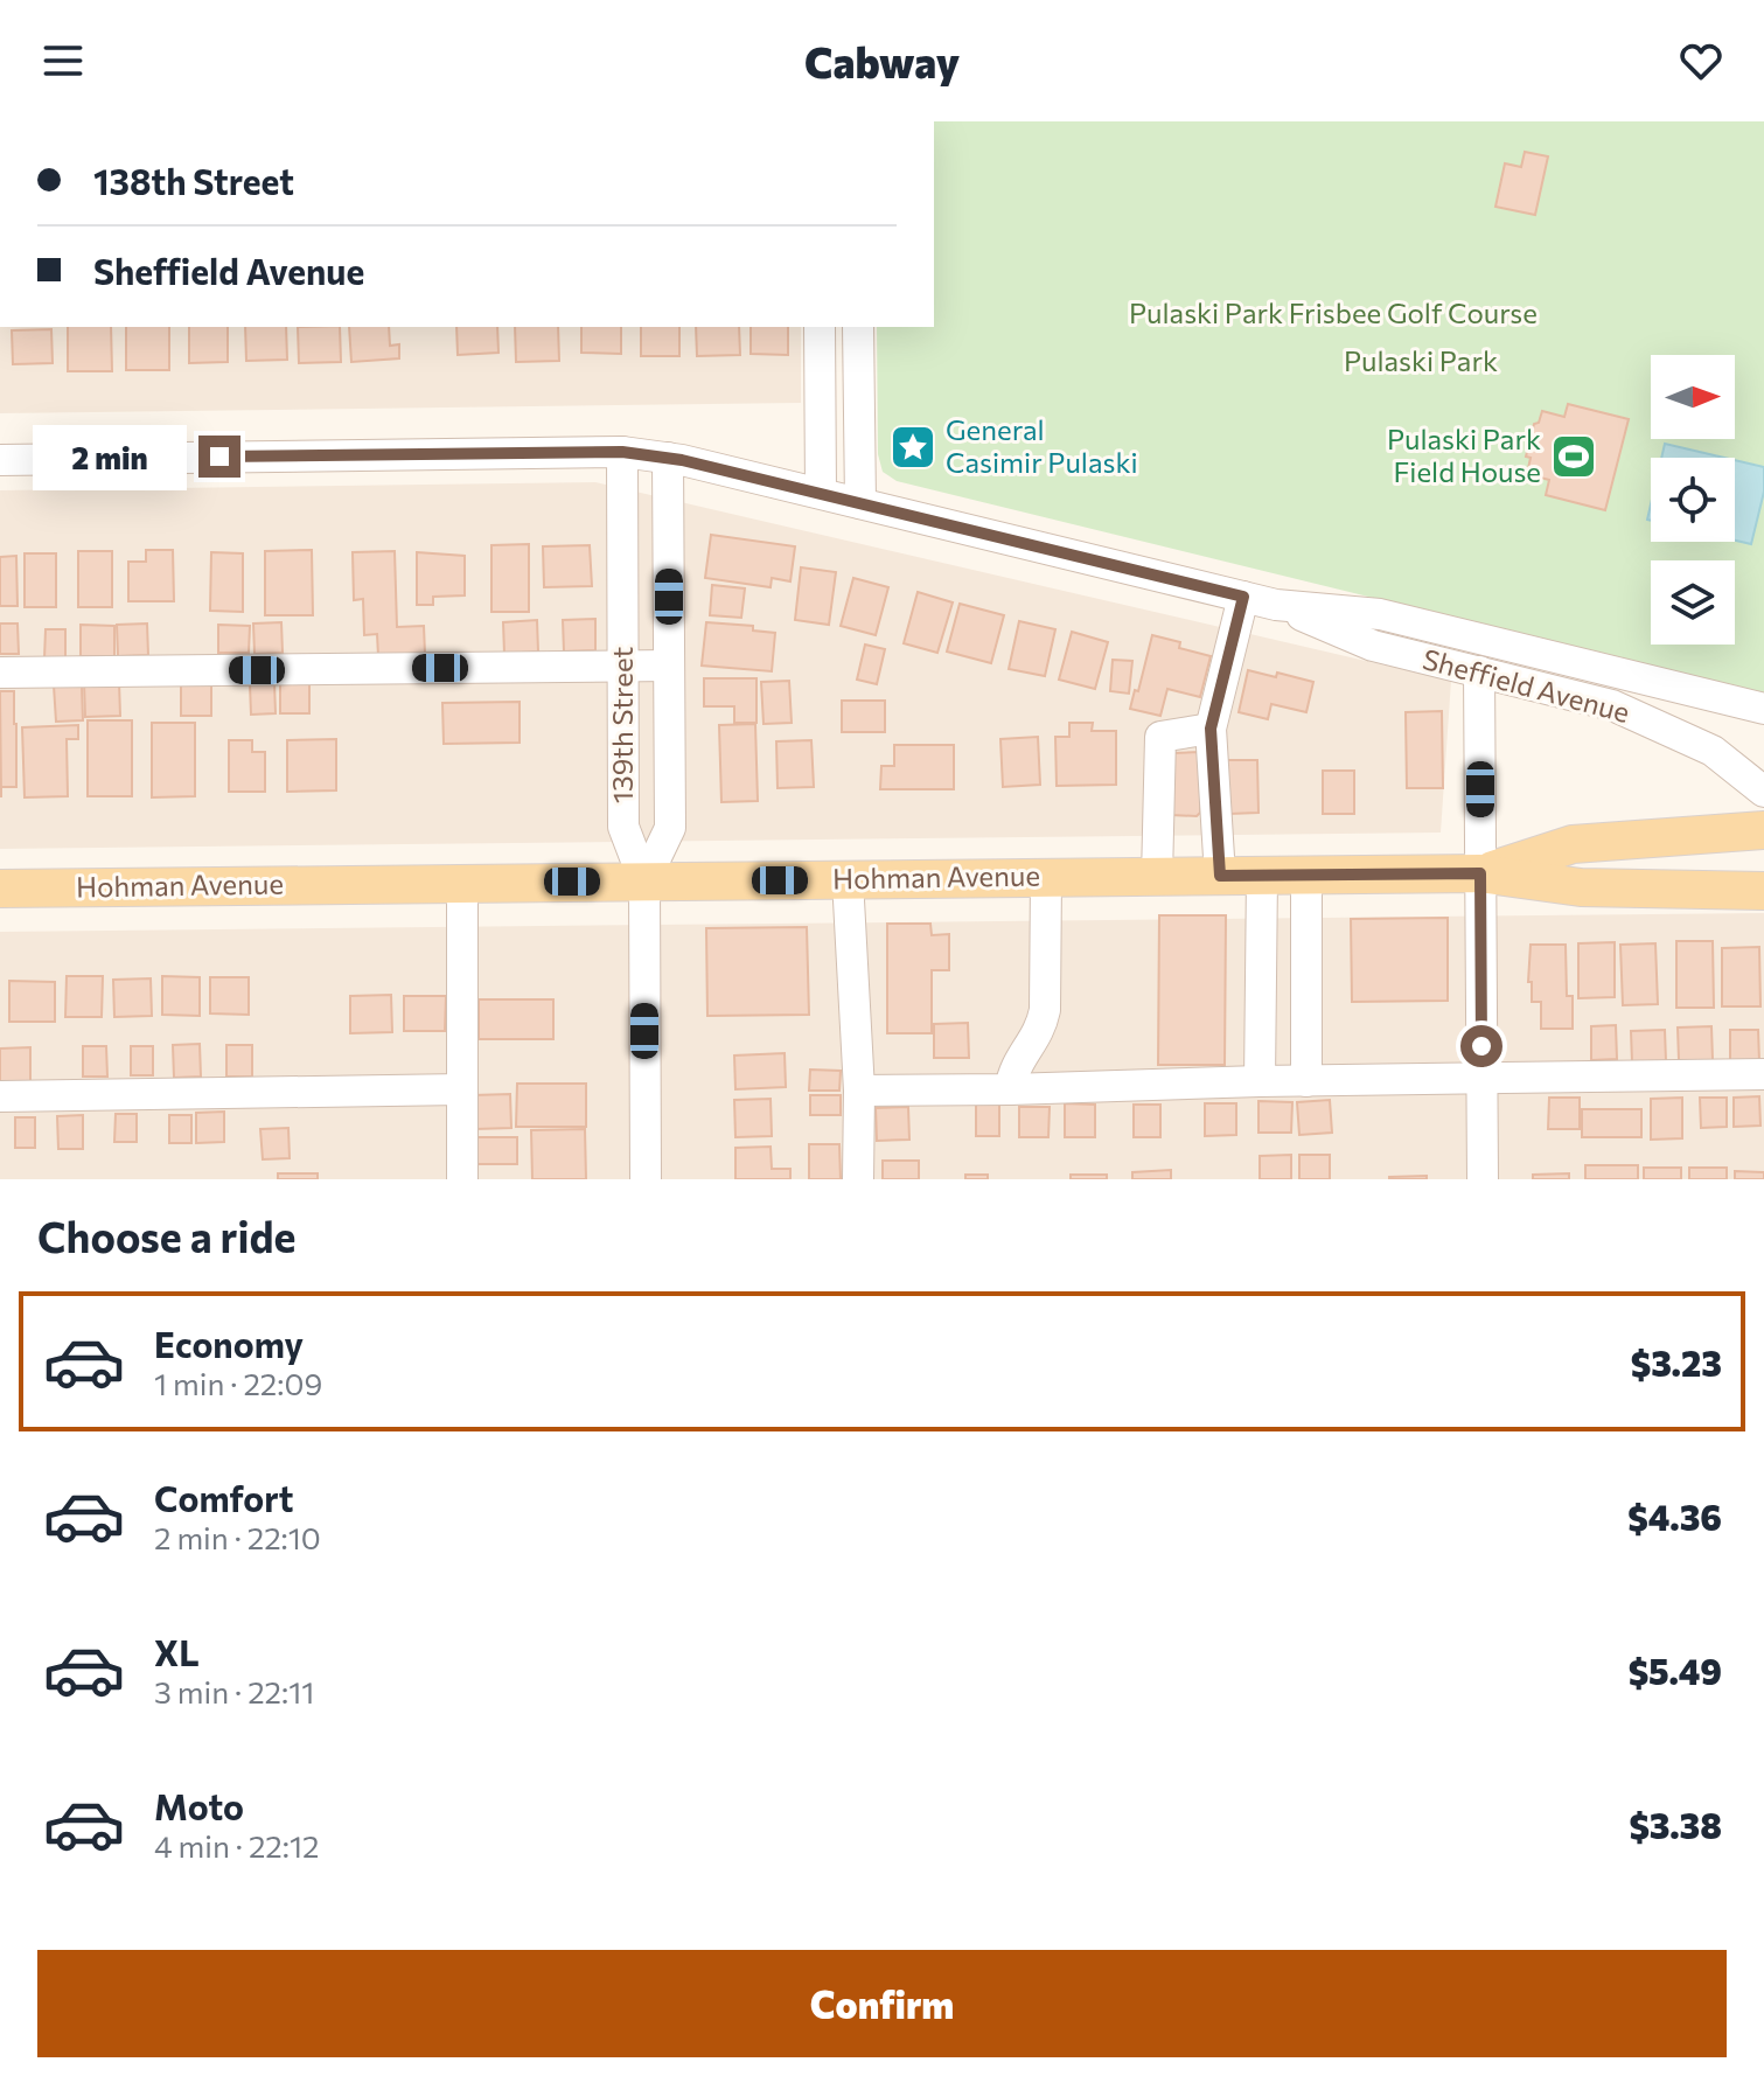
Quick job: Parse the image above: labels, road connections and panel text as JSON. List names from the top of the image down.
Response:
{
  "streets": {
    "main road": ["Hohman Avenue"],
    "street": ["Sheffield Avenue", "139th Street"]
  },
  "crossings": [
    ["Sheffield Avenue", "139th Street"],
    ["139th Street", "Hohman Avenue"]
  ],
  "parks": ["Pulaski Park Frisbee Golf Course", "Pulaski Park"],
  "places": {
    "place": ["General Casimir Pulaski"],
    "sports": ["Pulaski Park Field House"]
  },
  "north": "right",
  "page": {
    "header": "Cabway",
    "banner": ["138th Street", "Sheffield Avenue"],
    "bubble": "2 min",
    "heading": "Choose a ride",
    "list": [
      {
        "name": "Economy",
        "note": "1 min · 22:09",
        "value": "$3.23"
      },
      {
        "name": "Comfort",
        "note": "2 min · 22:10",
        "value": "$4.36"
      },
      {
        "name": "XL",
        "note": "3 min · 22:11",
        "value": "$5.49"
      },
      {
        "name": "Moto",
        "note": "4 min · 22:12",
        "value": "$3.38"
      }
    ],
    "buttons": "Confirm"
  }
}
